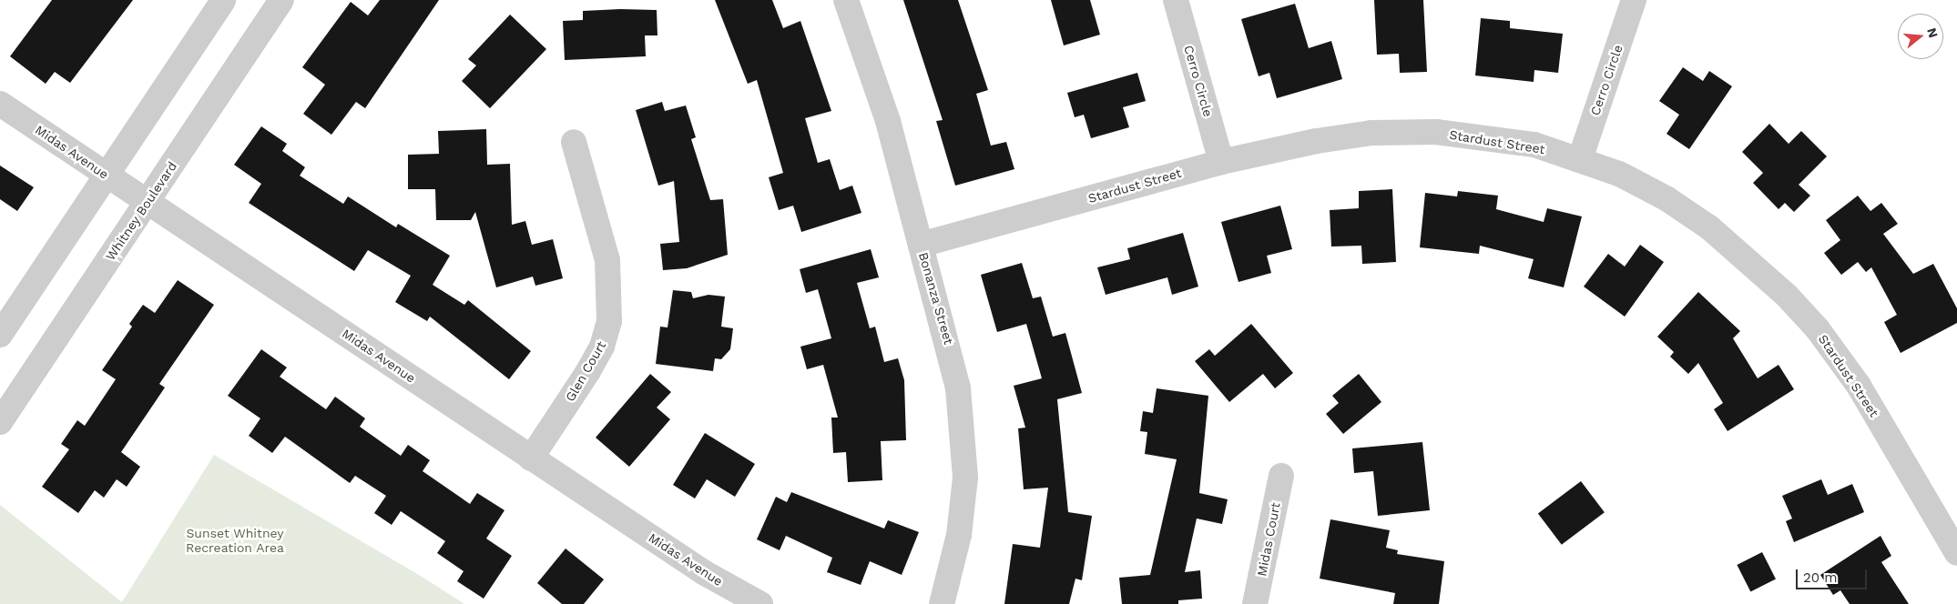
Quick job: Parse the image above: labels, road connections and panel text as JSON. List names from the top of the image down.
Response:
{
  "streets": {
    "street": [
      "Cerro Circle",
      "Stardust Street",
      "Midas Avenue",
      "Whitney Boulevard",
      "Bonanza Street",
      "Glen Court",
      "Midas Court"
    ]
  },
  "crossings": [
    ["Cerro Circle", "Stardust Street"],
    ["Stardust Street", "Bonanza Street"],
    ["Midas Avenue", "Whitney Boulevard"],
    ["Midas Avenue", "Glen Court"]
  ],
  "parks": ["Sunset Whitney Recreation Area"],
  "scale_bar": "20 m",
  "north": "right"
}
